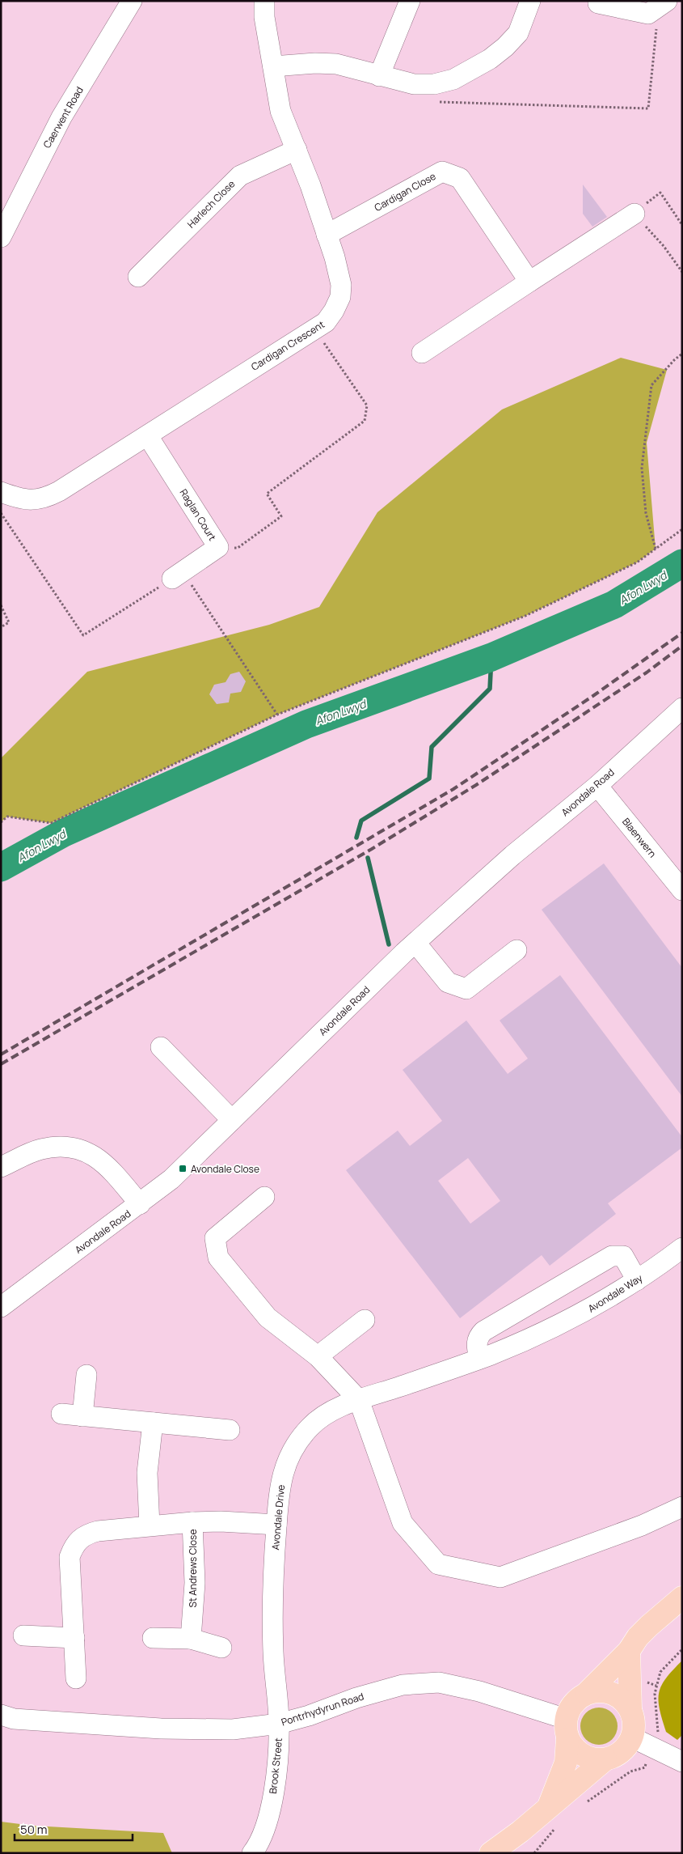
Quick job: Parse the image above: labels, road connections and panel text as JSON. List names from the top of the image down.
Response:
{
  "streets": {
    "street": [
      "Caerwent Road",
      "Cardigan Close",
      "Harlech Close",
      "Cardigan Crescent",
      "Raglan Court",
      "Avondale Road",
      "Blaenwern",
      "Avondale Way",
      "Avondale Drive",
      "St Andrews Close",
      "Pontrhydyrun Road",
      "Brook Street"
    ]
  },
  "crossings": [
    ["Cardigan Close", "Cardigan Crescent"],
    ["Harlech Close", "Cardigan Crescent"],
    ["Cardigan Crescent", "Raglan Court"],
    ["Avondale Road", "Blaenwern"],
    ["Avondale Way", "Avondale Drive"],
    ["Avondale Drive", "St Andrews Close"],
    ["Avondale Drive", "Pontrhydyrun Road"],
    ["Avondale Drive", "Brook Street"],
    ["Pontrhydyrun Road", "Brook Street"]
  ],
  "water": ["Afon Lwyd"],
  "places": {
    "transit": ["Avondale Close"]
  },
  "scale_bar": "50 m"
}
